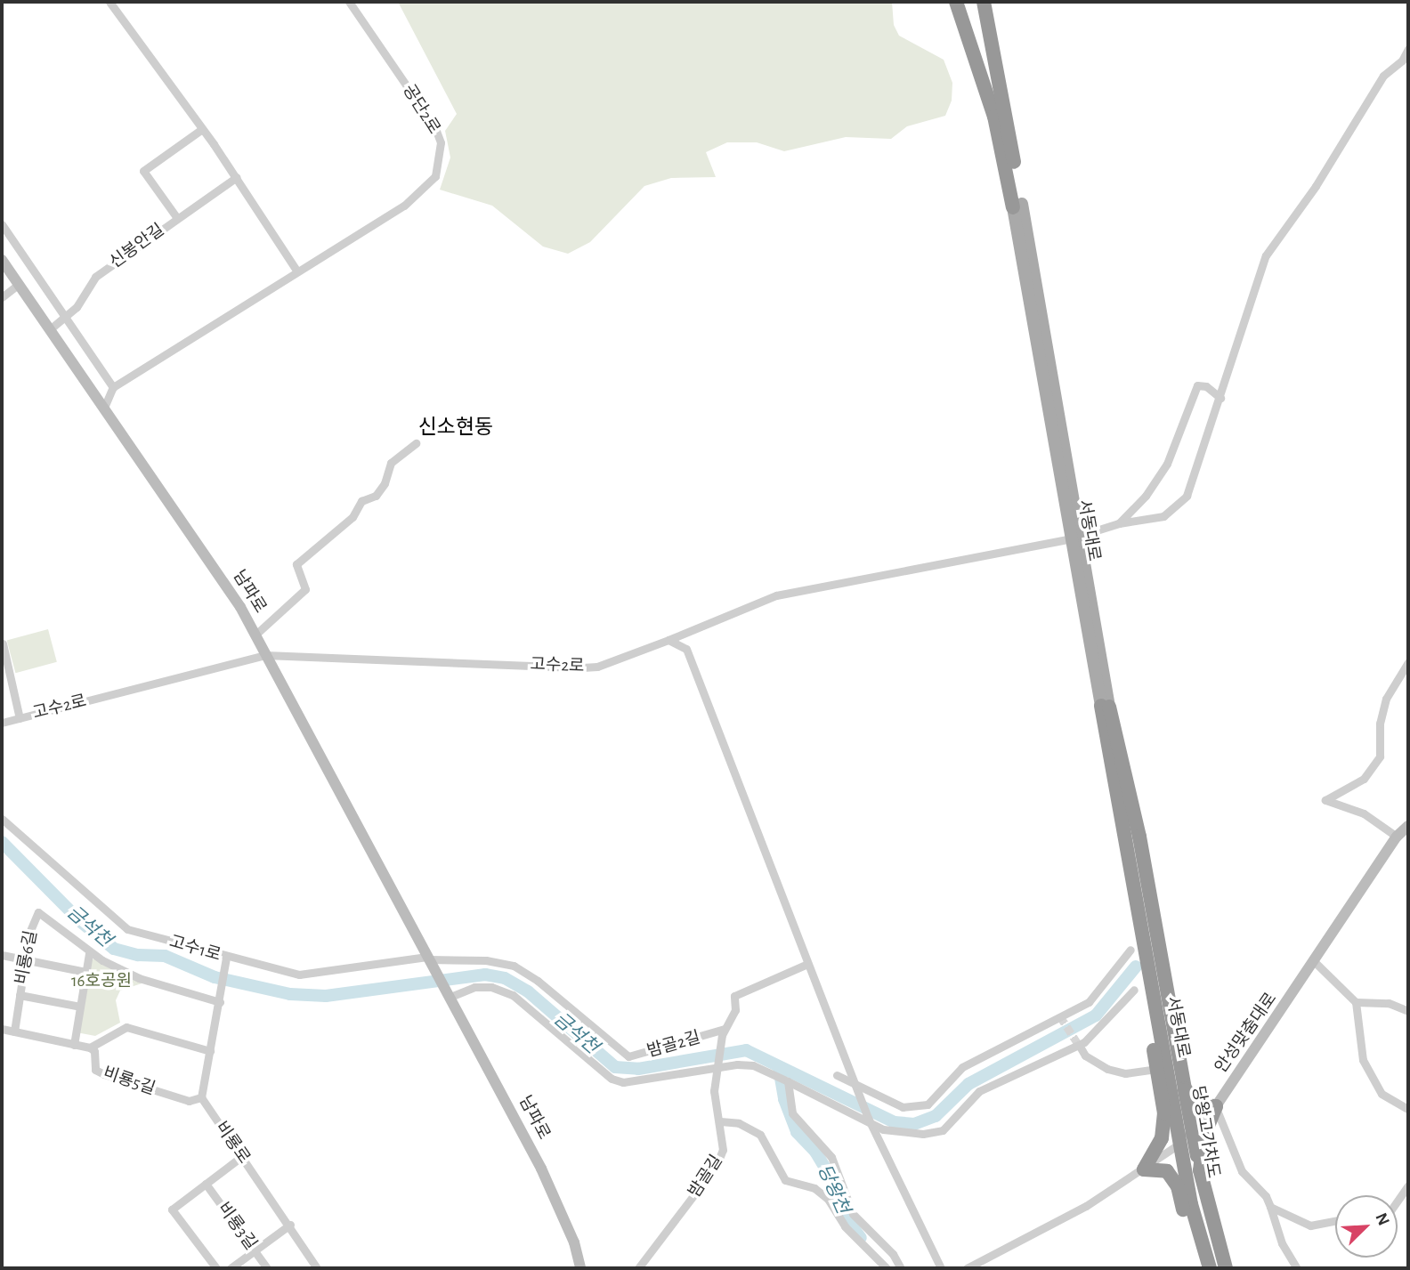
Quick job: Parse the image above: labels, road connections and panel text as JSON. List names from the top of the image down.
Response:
{
  "streets": {
    "highway": ["서동대로", "당왕고가차도"],
    "street": [
      "공단2로",
      "신봉안길",
      "남파로",
      "고수2로",
      "고수1로",
      "비룡6길",
      "안성맞춤대로",
      "밤골2길",
      "비룡5길",
      "비룡로",
      "밤골길",
      "비룡3길"
    ]
  },
  "crossings": [
    ["신봉안길", "남파로"],
    ["서동대로", "고수2로"],
    ["남파로", "고수2로"],
    ["남파로", "고수1로"],
    ["남파로", "밤골2길"],
    ["고수1로", "밤골2길"],
    ["비룡6길", "비룡5길"],
    ["밤골2길", "밤골길"],
    ["비룡5길", "비룡로"]
  ],
  "districts": ["신소현동"],
  "water": ["금석천", "당왕천"],
  "parks": ["16호공원"],
  "north": "top right"
}
